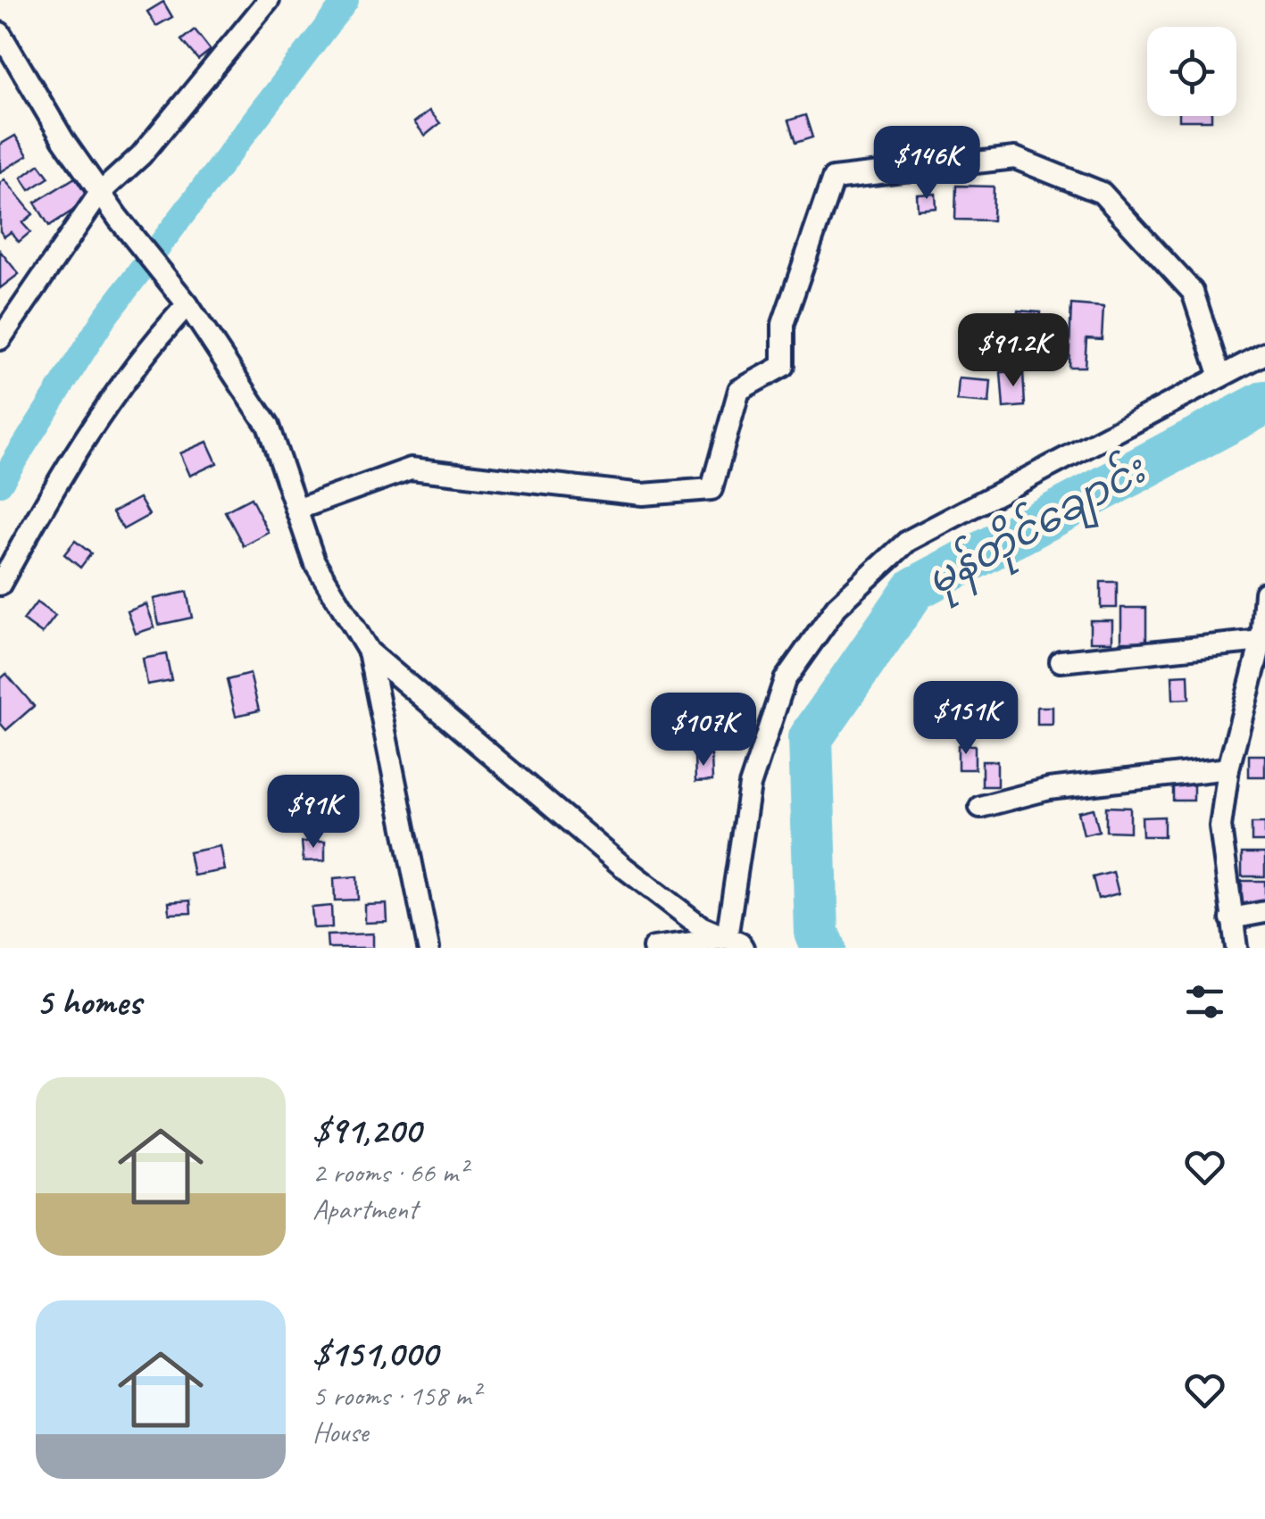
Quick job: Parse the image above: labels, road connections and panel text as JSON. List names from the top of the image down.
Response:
{
  "water": ["မုန်တိုင်ချောင်း"],
  "page": {
    "price": [
      "$146K",
      "$91.2K",
      "$151K",
      "$107K",
      "$91K"
    ],
    "heading": "5 homes",
    "list": [
      {
        "name": "$91,200",
        "note": "2 rooms · 66 m² · Apartment"
      },
      {
        "name": "$151,000",
        "note": "5 rooms · 158 m² · House"
      }
    ]
  }
}
